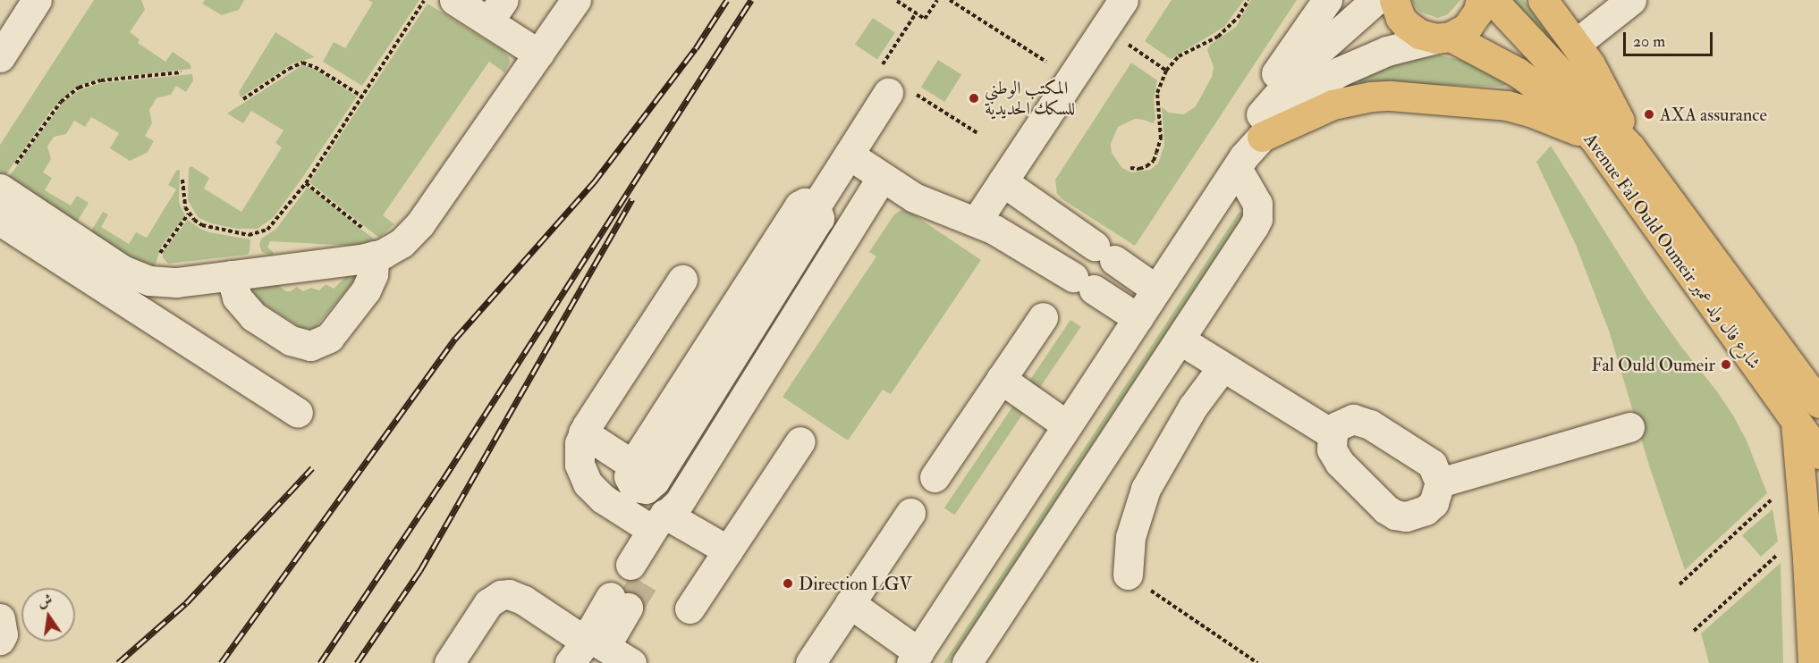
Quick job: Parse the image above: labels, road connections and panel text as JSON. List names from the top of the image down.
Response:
{
  "streets": {
    "main road": ["Avenue Fal Ould Oumeir شارع فال ولد عمير"]
  },
  "places": [
    "المكتب الوطني للسكك الحديدية",
    "AXA assurance",
    "Fal Ould Oumeir",
    "Direction LGV"
  ],
  "scale_bar": "20 m",
  "north": "top"
}
